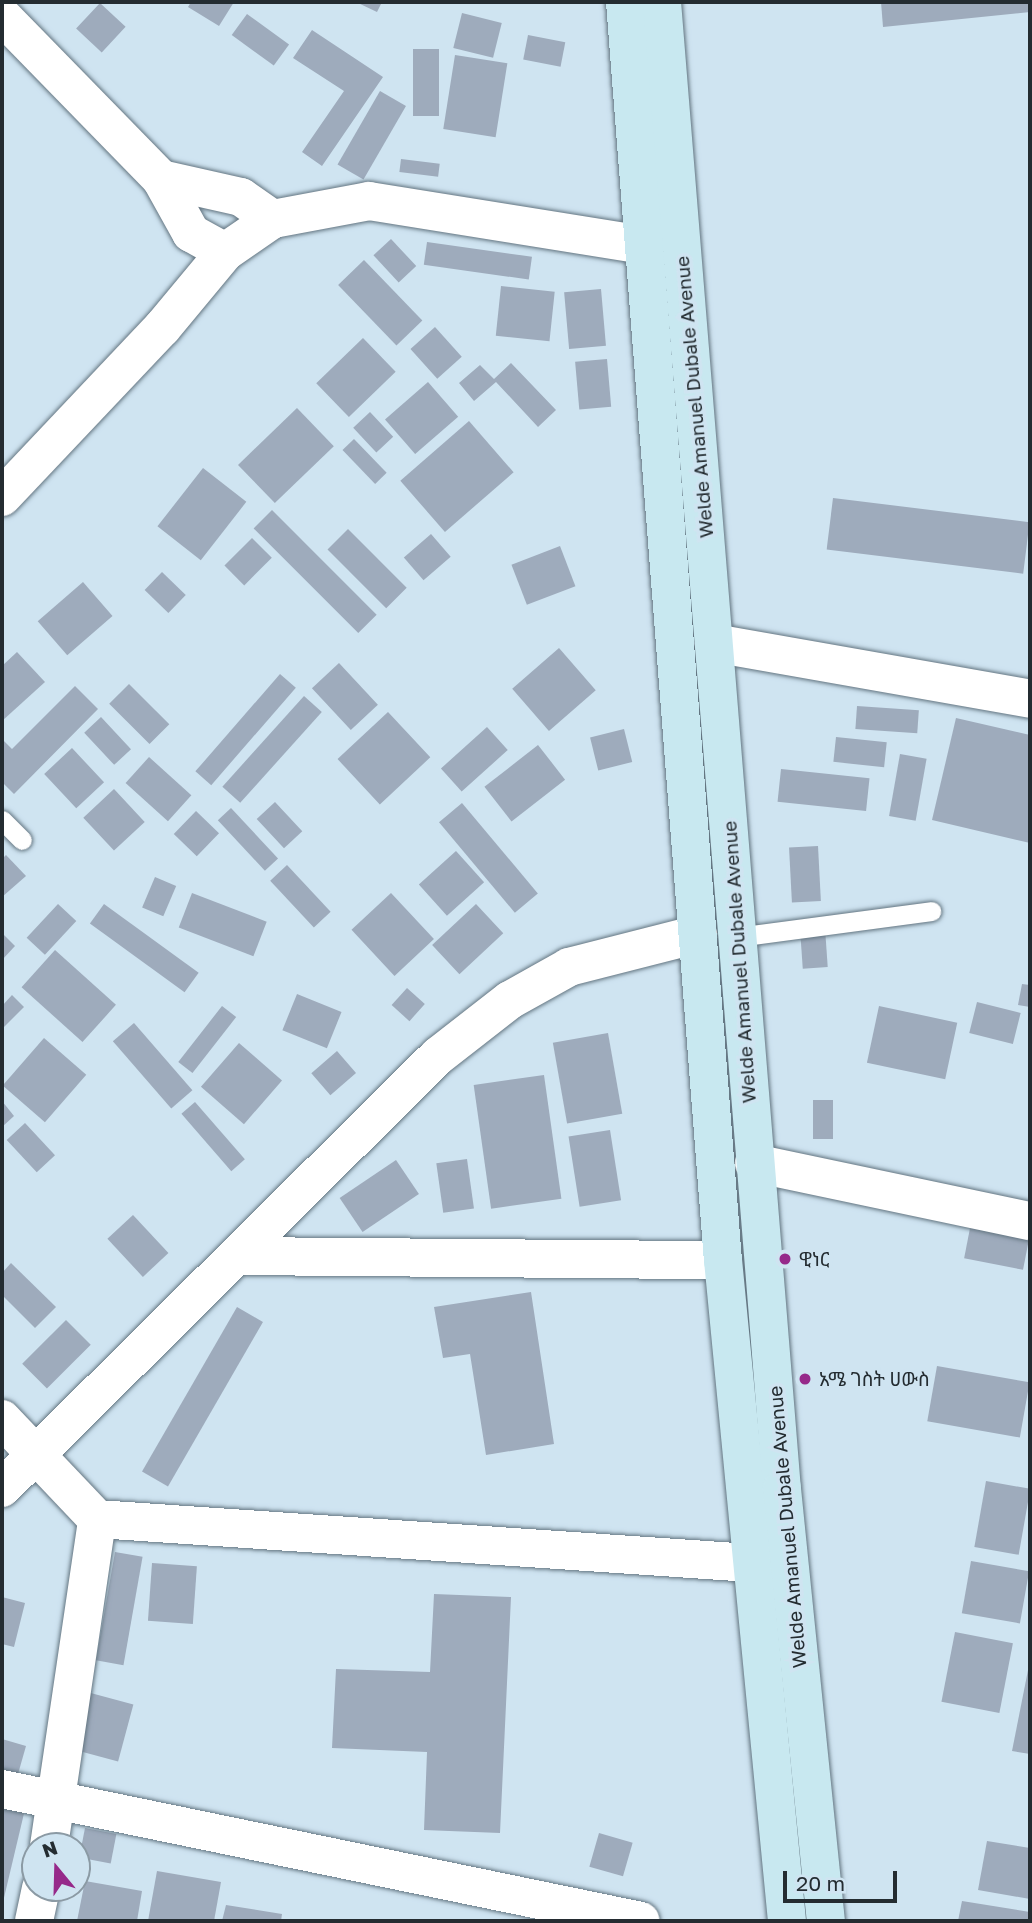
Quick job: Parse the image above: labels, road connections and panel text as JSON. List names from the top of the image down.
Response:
{
  "streets": {
    "main road": ["Welde Amanuel Dubale Avenue"]
  },
  "places": ["ዊነር", "አሜ ገስት ሀውስ"],
  "scale_bar": "20 m",
  "north": "top"
}
